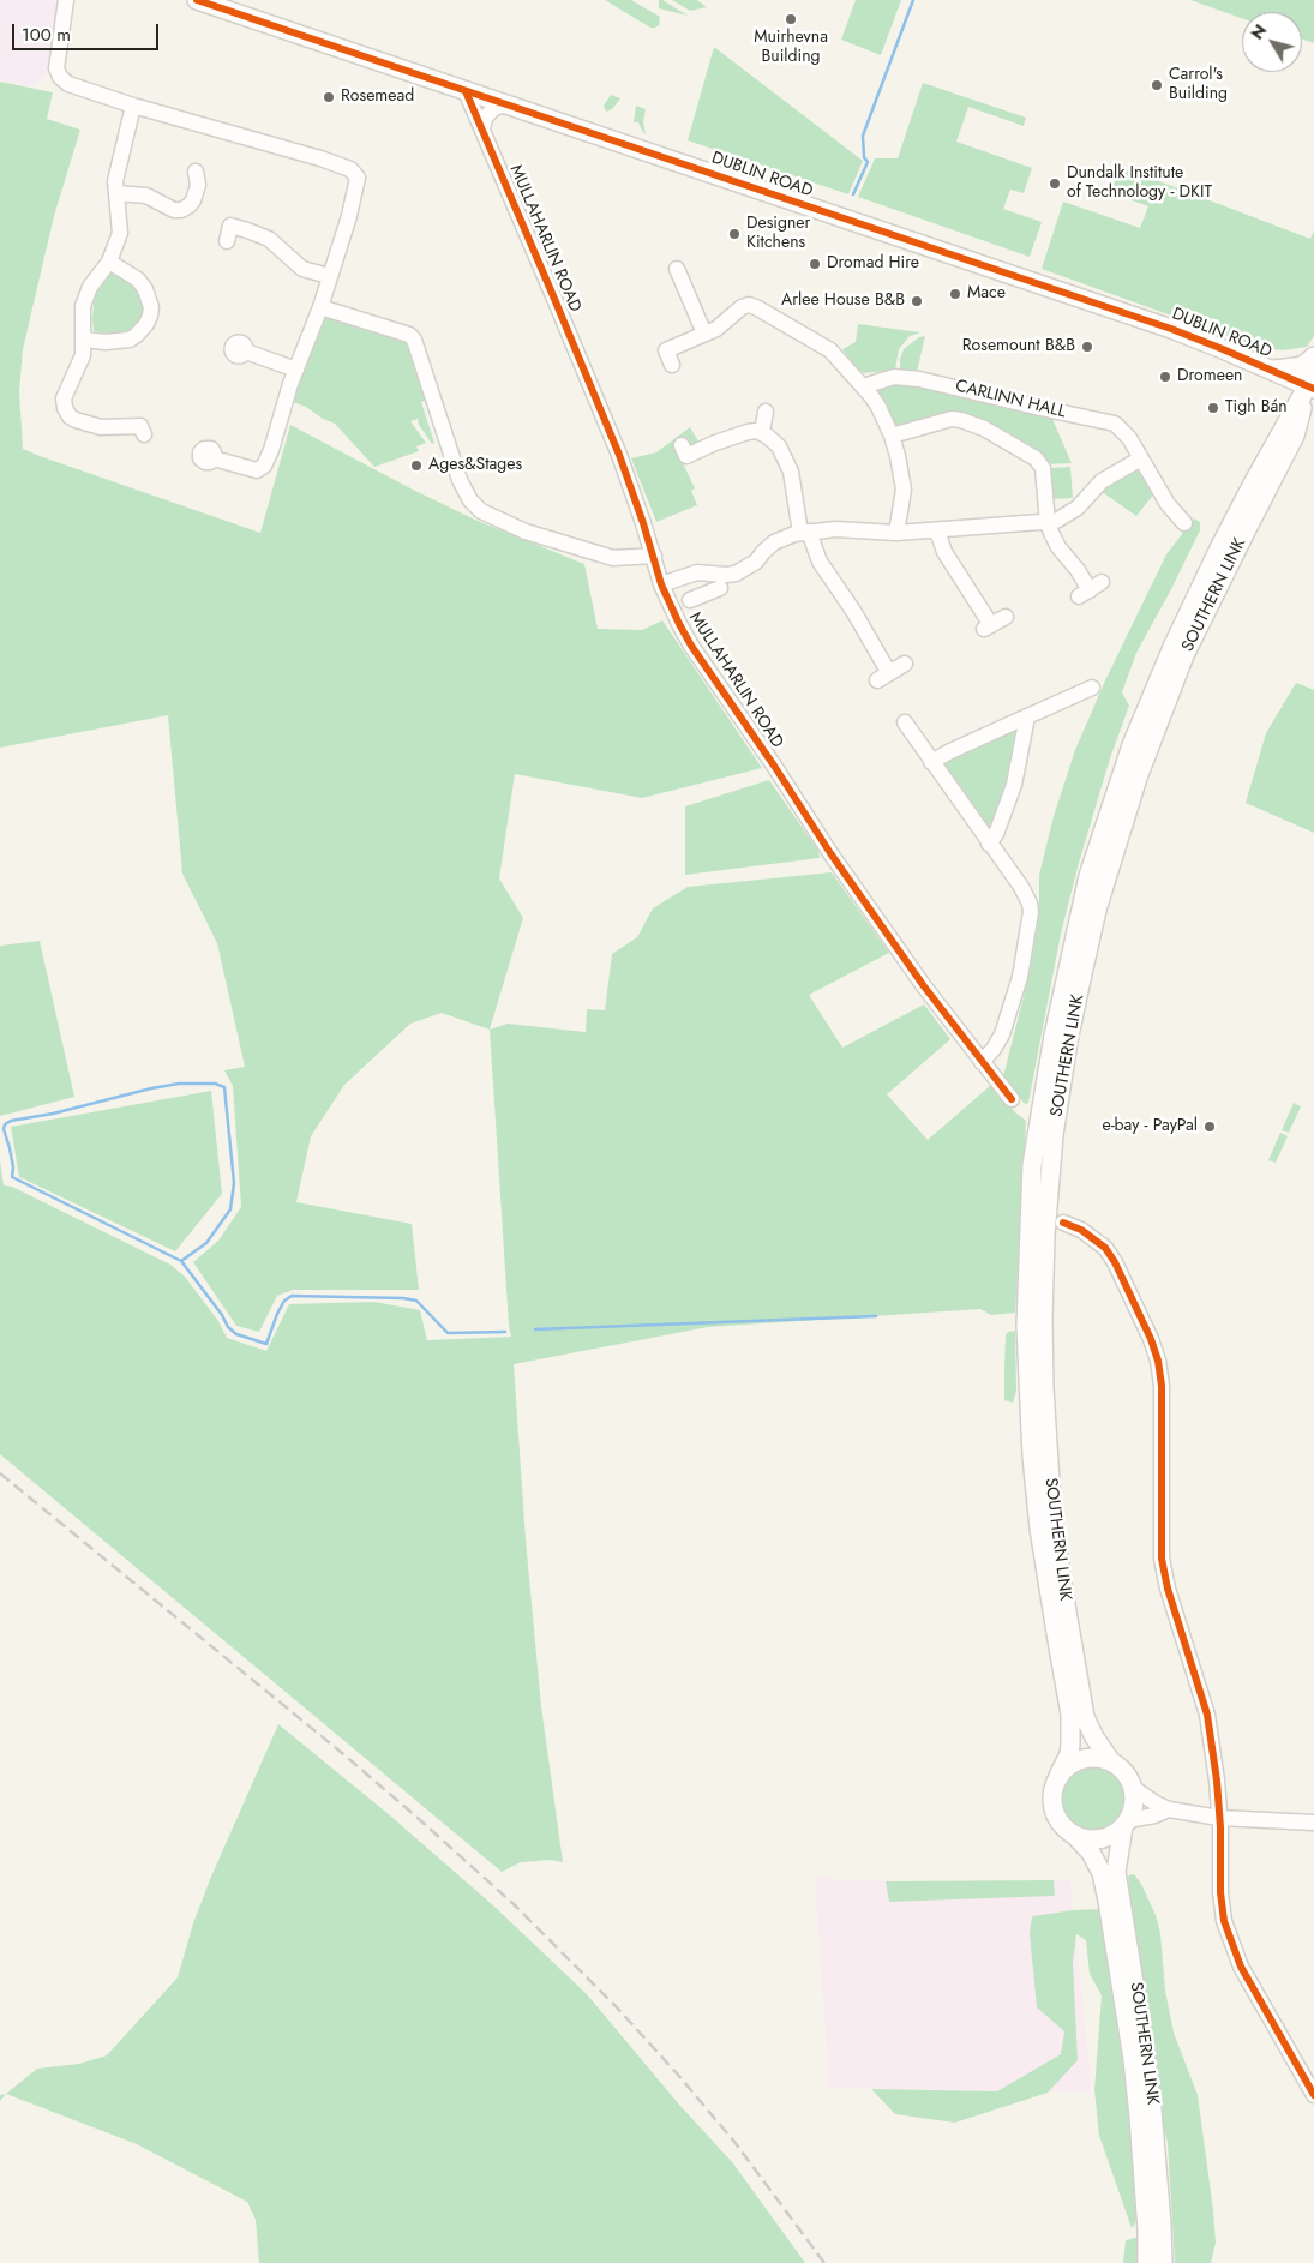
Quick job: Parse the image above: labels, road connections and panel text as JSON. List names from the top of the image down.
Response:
{
  "streets": {
    "main road": ["DUBLIN ROAD", "SOUTHERN LINK"],
    "street": ["MULLAHARLIN ROAD", "CARLINN HALL"]
  },
  "crossings": [
    ["DUBLIN ROAD", "MULLAHARLIN ROAD"],
    ["DUBLIN ROAD", "SOUTHERN LINK"]
  ],
  "places": [
    "Muirhevna Building",
    "Carrol's Building",
    "Rosemead",
    "Dundalk Institute of Technology - DKIT",
    "Designer Kitchens",
    "Dromad Hire",
    "Mace",
    "Arlee House B&B",
    "Rosemount B&B",
    "Dromeen",
    "Tigh Bán",
    "Ages&Stages",
    "e-bay - PayPal"
  ],
  "scale_bar": "100 m",
  "north": "top left"
}
